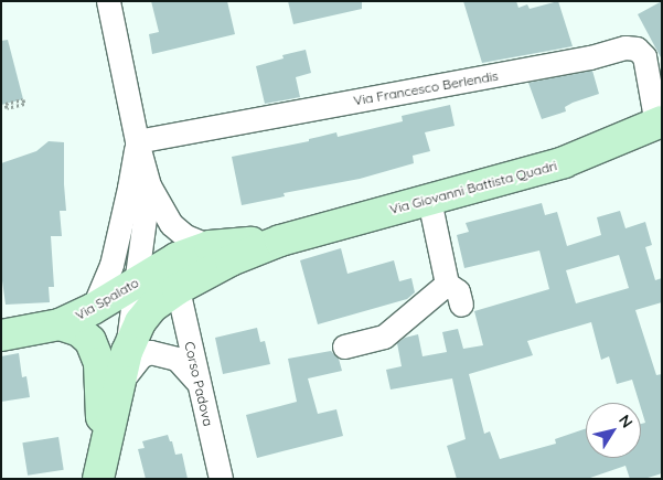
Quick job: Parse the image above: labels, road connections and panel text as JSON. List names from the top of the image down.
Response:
{
  "streets": {
    "main road": ["Via Giovanni Battista Quadri", "Via Spalato"],
    "street": ["Via Francesco Berlendis", "Corso Padova"]
  },
  "crossings": [
    ["Via Francesco Berlendis", "Via Giovanni Battista Quadri"],
    ["Via Giovanni Battista Quadri", "Via Spalato"],
    ["Via Giovanni Battista Quadri", "Corso Padova"]
  ],
  "north": "top right"
}
